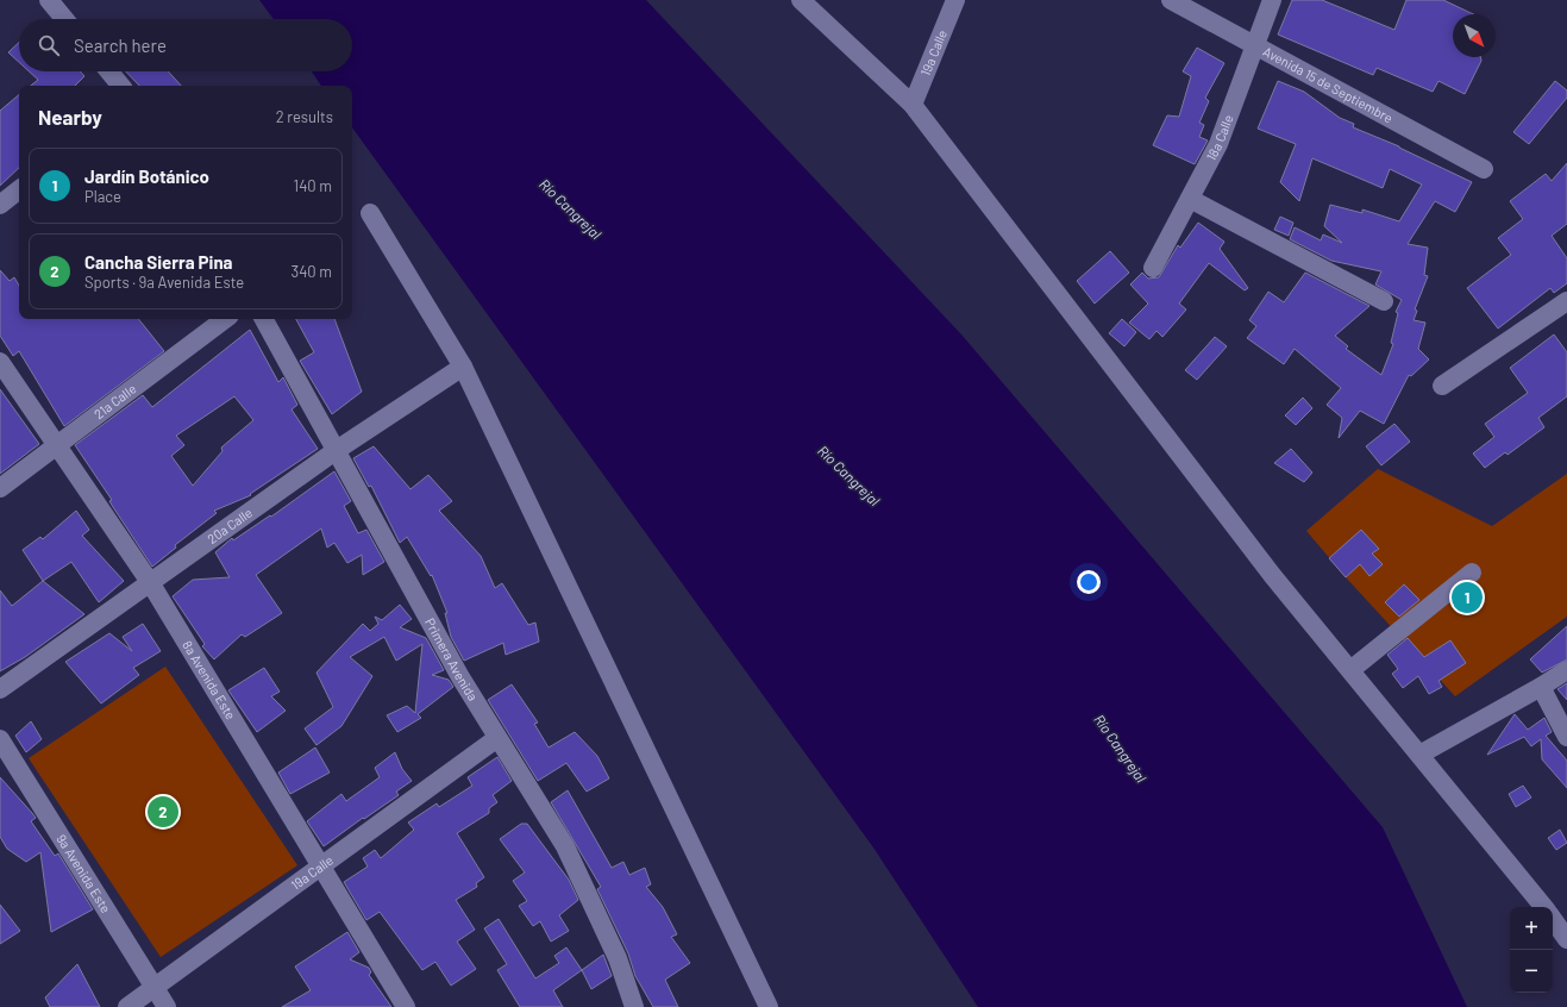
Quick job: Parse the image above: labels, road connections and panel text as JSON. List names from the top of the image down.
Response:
{
  "streets": {
    "street": [
      "19a Calle",
      "Avenida 15 de Septiembre",
      "18a Calle",
      "21a Calle",
      "20a Calle",
      "Primera Avenida",
      "8a Avenida Este",
      "9a Avenida Este"
    ]
  },
  "crossings": [
    ["19a Calle", "Primera Avenida"],
    ["19a Calle", "8a Avenida Este"],
    ["19a Calle", "9a Avenida Este"],
    ["Avenida 15 de Septiembre", "18a Calle"],
    ["21a Calle", "8a Avenida Este"],
    ["20a Calle", "Primera Avenida"],
    ["20a Calle", "8a Avenida Este"]
  ],
  "water": ["Río Cangrejal"],
  "north": "bottom right",
  "page": {
    "search": "Search here",
    "heading": ["Nearby", "2 results"],
    "list": [
      {
        "mark": "1",
        "name": "Jardín Botánico",
        "note": "Place",
        "value": "140 m"
      },
      {
        "mark": "2",
        "name": "Cancha Sierra Pina",
        "note": "Sports · 9a Avenida Este",
        "value": "340 m"
      }
    ],
    "pins": ["1", "2"],
    "map_buttons": ["+", "−"]
  }
}
